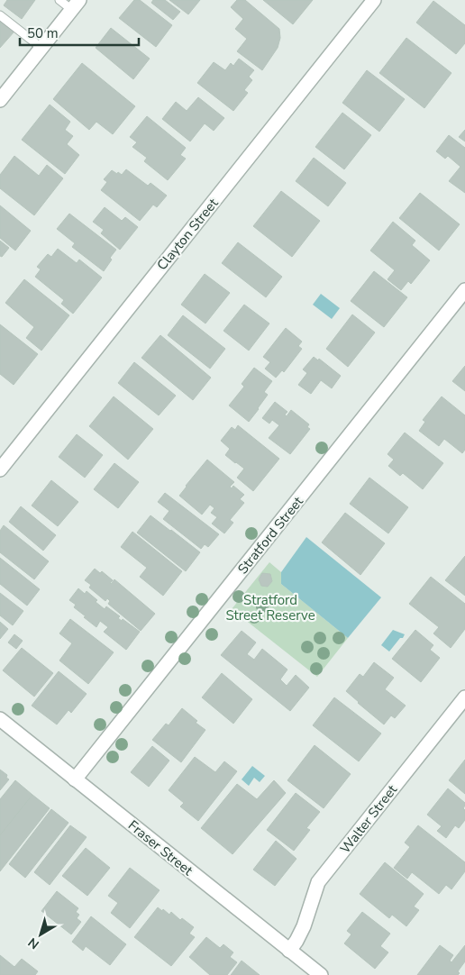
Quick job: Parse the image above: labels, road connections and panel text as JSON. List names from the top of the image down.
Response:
{
  "streets": {
    "street": [
      "Clayton Street",
      "Stratford Street",
      "Walter Street",
      "Fraser Street"
    ]
  },
  "crossings": [
    ["Stratford Street", "Fraser Street"],
    ["Walter Street", "Fraser Street"]
  ],
  "parks": ["Stratford Street Reserve"],
  "scale_bar": "50 m",
  "north": "bottom left"
}
